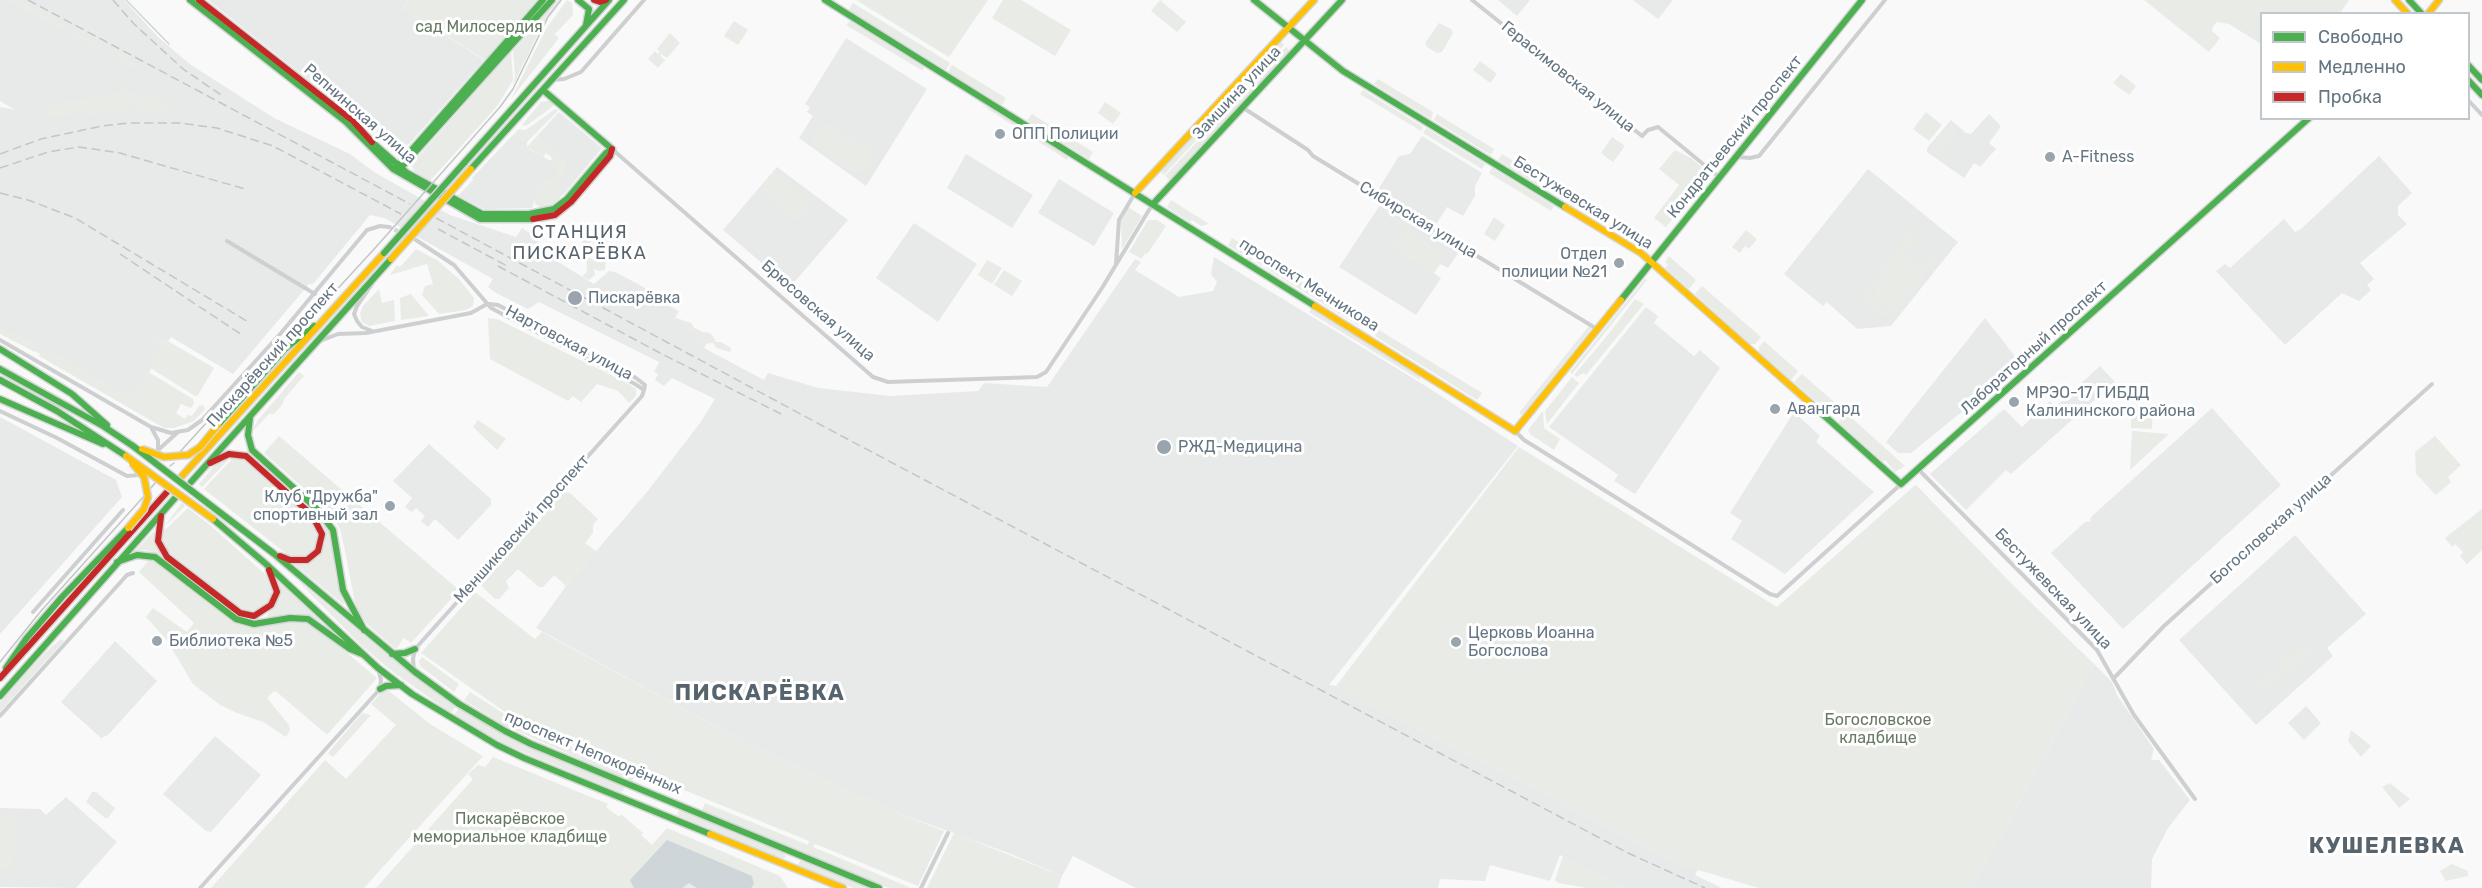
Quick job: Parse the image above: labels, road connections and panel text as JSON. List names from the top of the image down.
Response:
{
  "streets": {
    "main road": [
      "Замшина улица",
      "Репнинская улица",
      "Кондратьевский проспект",
      "Бестужевская улица",
      "проспект Мечникова",
      "Брюсовская улица",
      "Лабораторный проспект",
      "Пискарёвский проспект",
      "проспект Непокорённых"
    ],
    "street": [
      "Герасимовская улица",
      "Сибирская улица",
      "Нартовская улица",
      "Меншиковский проспект",
      "Богословская улица"
    ]
  },
  "crossings": [
    ["Герасимовская улица", "Кондратьевский проспект"],
    ["Замшина улица", "Бестужевская улица"],
    ["Замшина улица", "Сибирская улица"],
    ["Замшина улица", "проспект Мечникова"],
    ["Замшина улица", "Брюсовская улица"],
    ["Репнинская улица", "Брюсовская улица"],
    ["Кондратьевский проспект", "Бестужевская улица"],
    ["Кондратьевский проспект", "Сибирская улица"],
    ["Кондратьевский проспект", "проспект Мечникова"],
    ["Бестужевская улица", "Лабораторный проспект"],
    ["Бестужевская улица", "Богословская улица"],
    ["проспект Мечникова", "Брюсовская улица"],
    ["проспект Мечникова", "Лабораторный проспект"],
    ["Брюсовская улица", "Пискарёвский проспект"],
    ["Нартовская улица", "Меншиковский проспект"],
    ["Пискарёвский проспект", "проспект Непокорённых"]
  ],
  "districts": ["СТАНЦИЯ ПИСКАРЁВКА", "ПИСКАРЁВКА", "КУШЕЛЕВКА"],
  "parks": ["сад Милосердия", "Богословское кладбище", "Пискарёвское мемориальное кладбище"],
  "places": [
    "ОПП Полиции",
    "A-Fitness",
    "Отдел полиции №21",
    "Пискарёвка",
    "МРЭО-17 ГИБДД Калининского района",
    "Авангард",
    "РЖД-Медицина",
    "Клуб \"Дружба\" спортивный зал",
    "Библиотека №5",
    "Церковь Иоанна Богослова"
  ],
  "legend": ["Свободно", "Медленно", "Пробка"]
}
